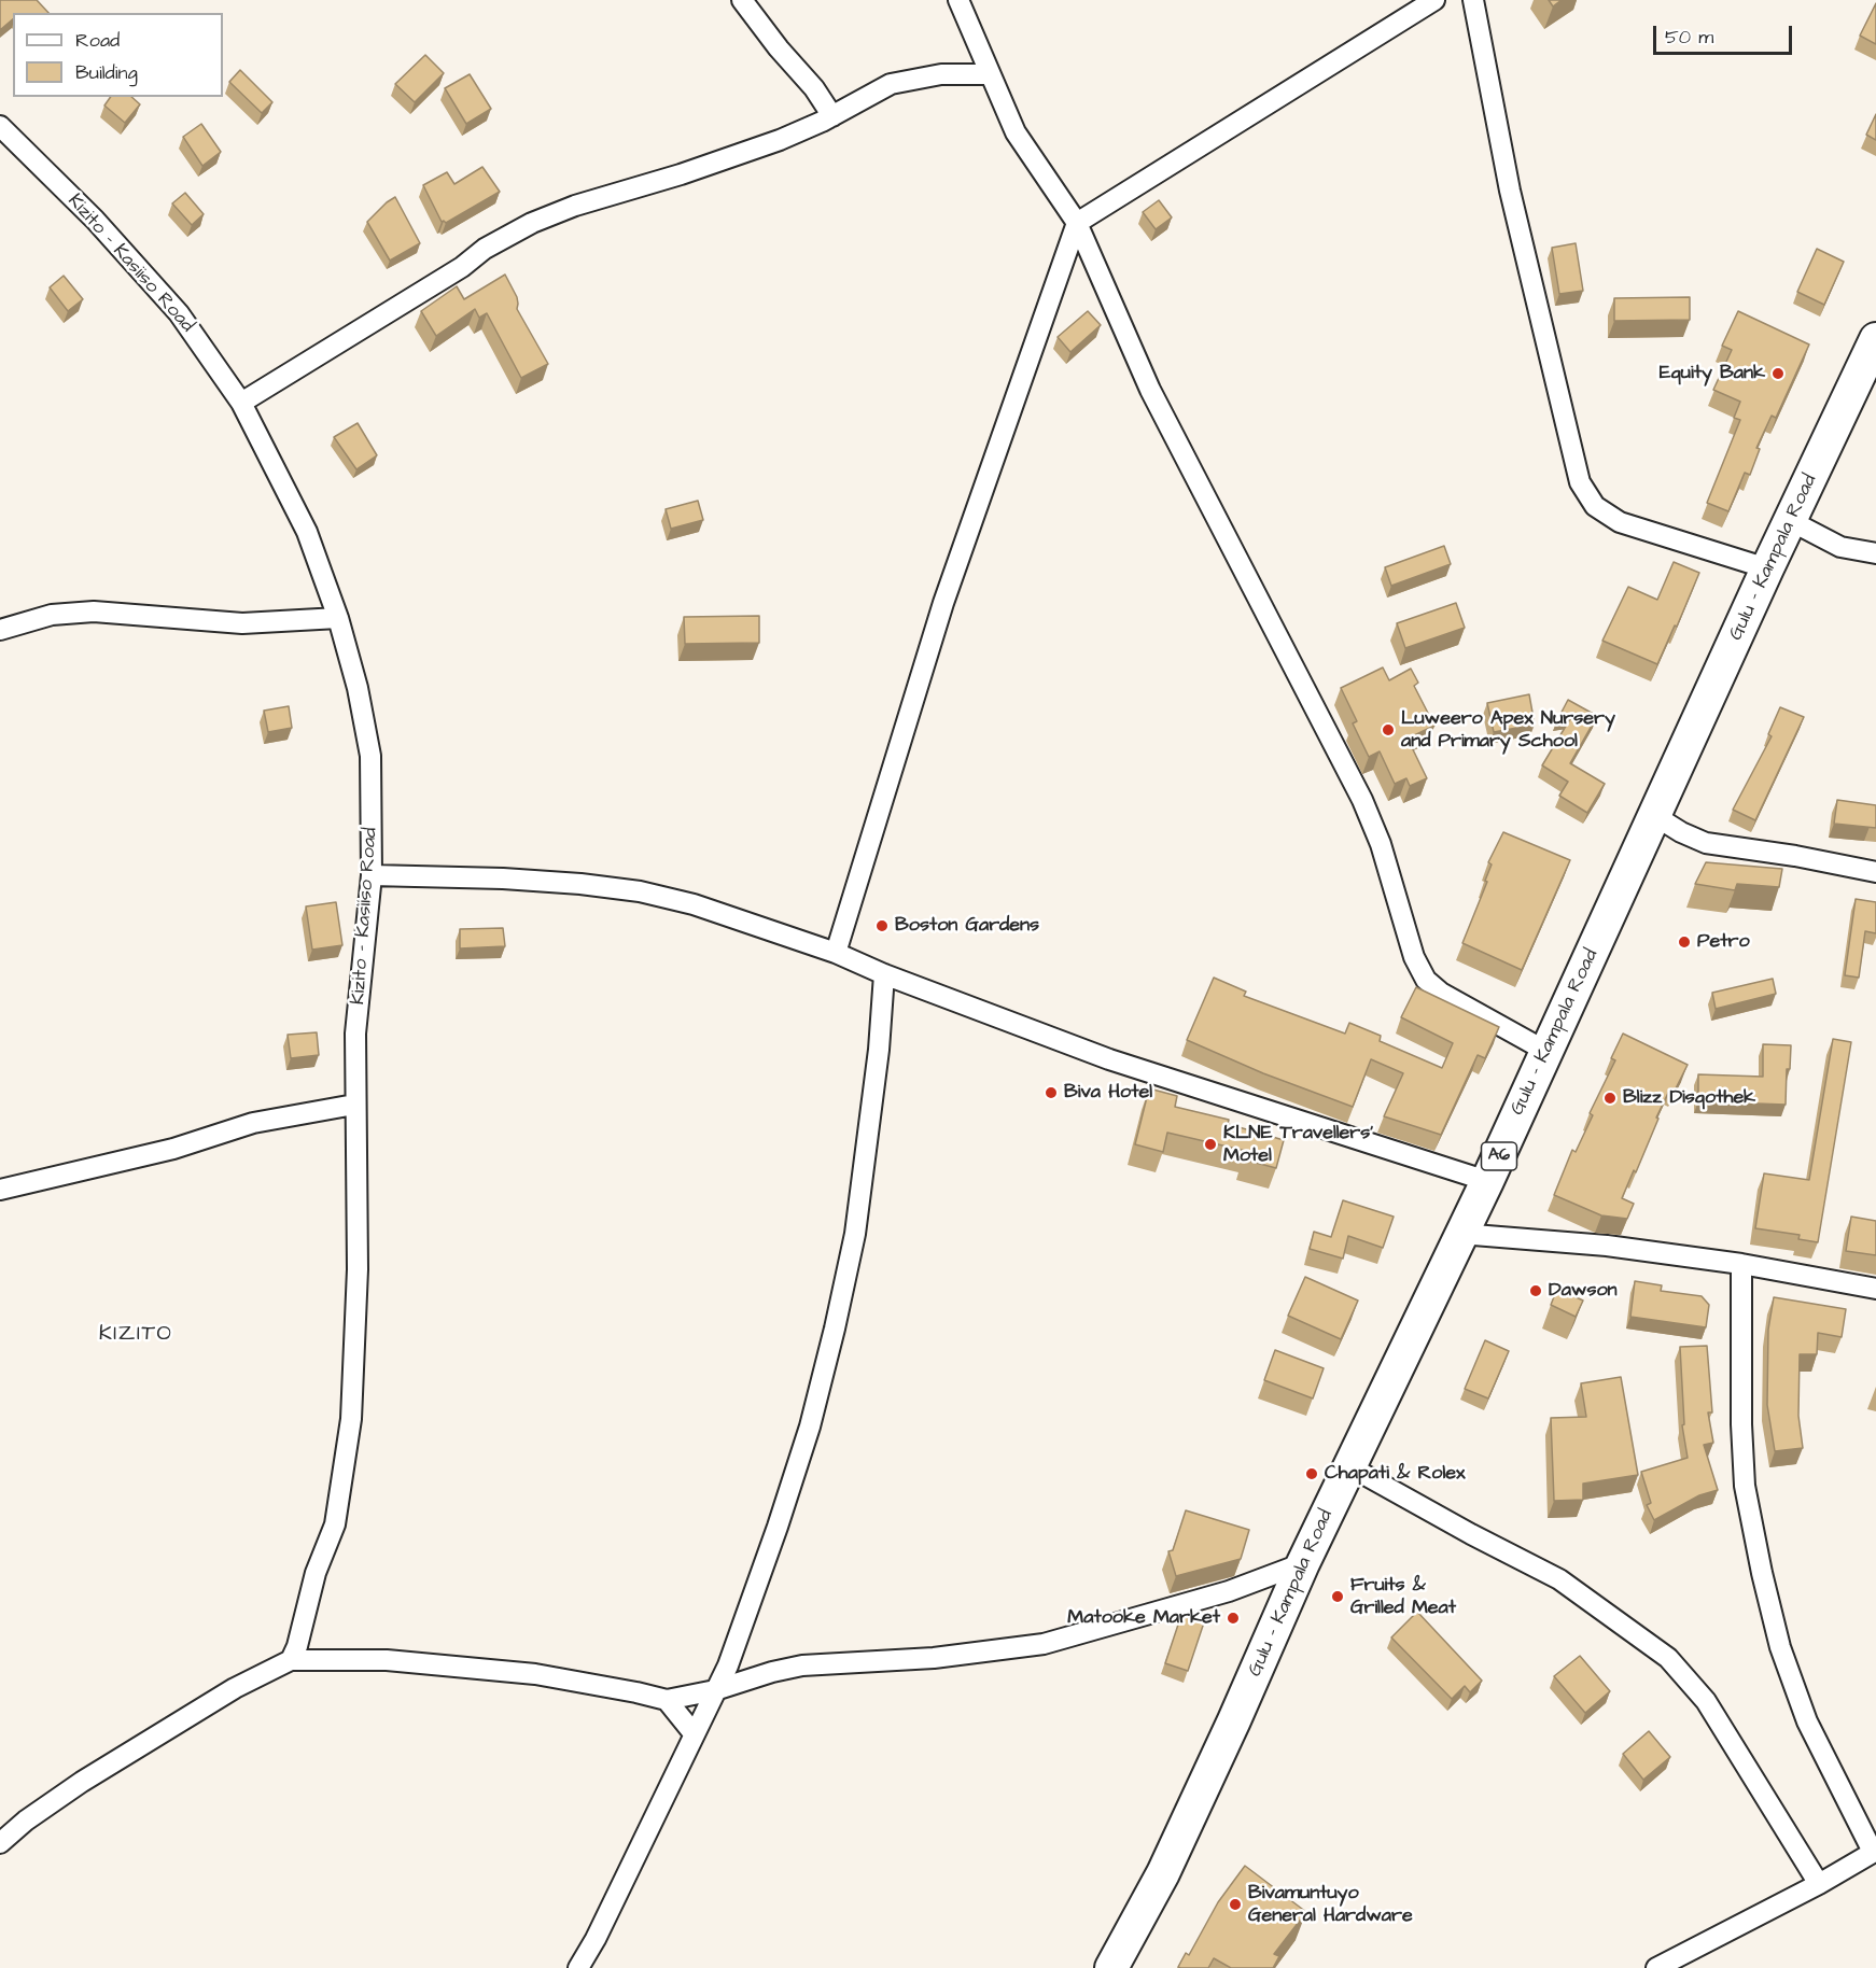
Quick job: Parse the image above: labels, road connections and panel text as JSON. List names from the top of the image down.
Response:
{
  "streets": {
    "main road": ["Gulu - Kampala Road", "A6"],
    "street": ["Kizito - Kasiiso Road"]
  },
  "districts": ["KIZITO"],
  "places": [
    "Equity Bank",
    "Luweero Apex Nursery and Primary School",
    "Boston Gardens",
    "Petro",
    "Biva Hotel",
    "Blizz Disqothek",
    "KLNE Travellers' Motel",
    "Dawson",
    "Chapati & Rolex",
    "Fruits & Grilled Meat",
    "Matooke Market",
    "Bivamuntuyo General Hardware"
  ],
  "legend": ["Road", "Building"],
  "scale_bar": "50 m"
}
